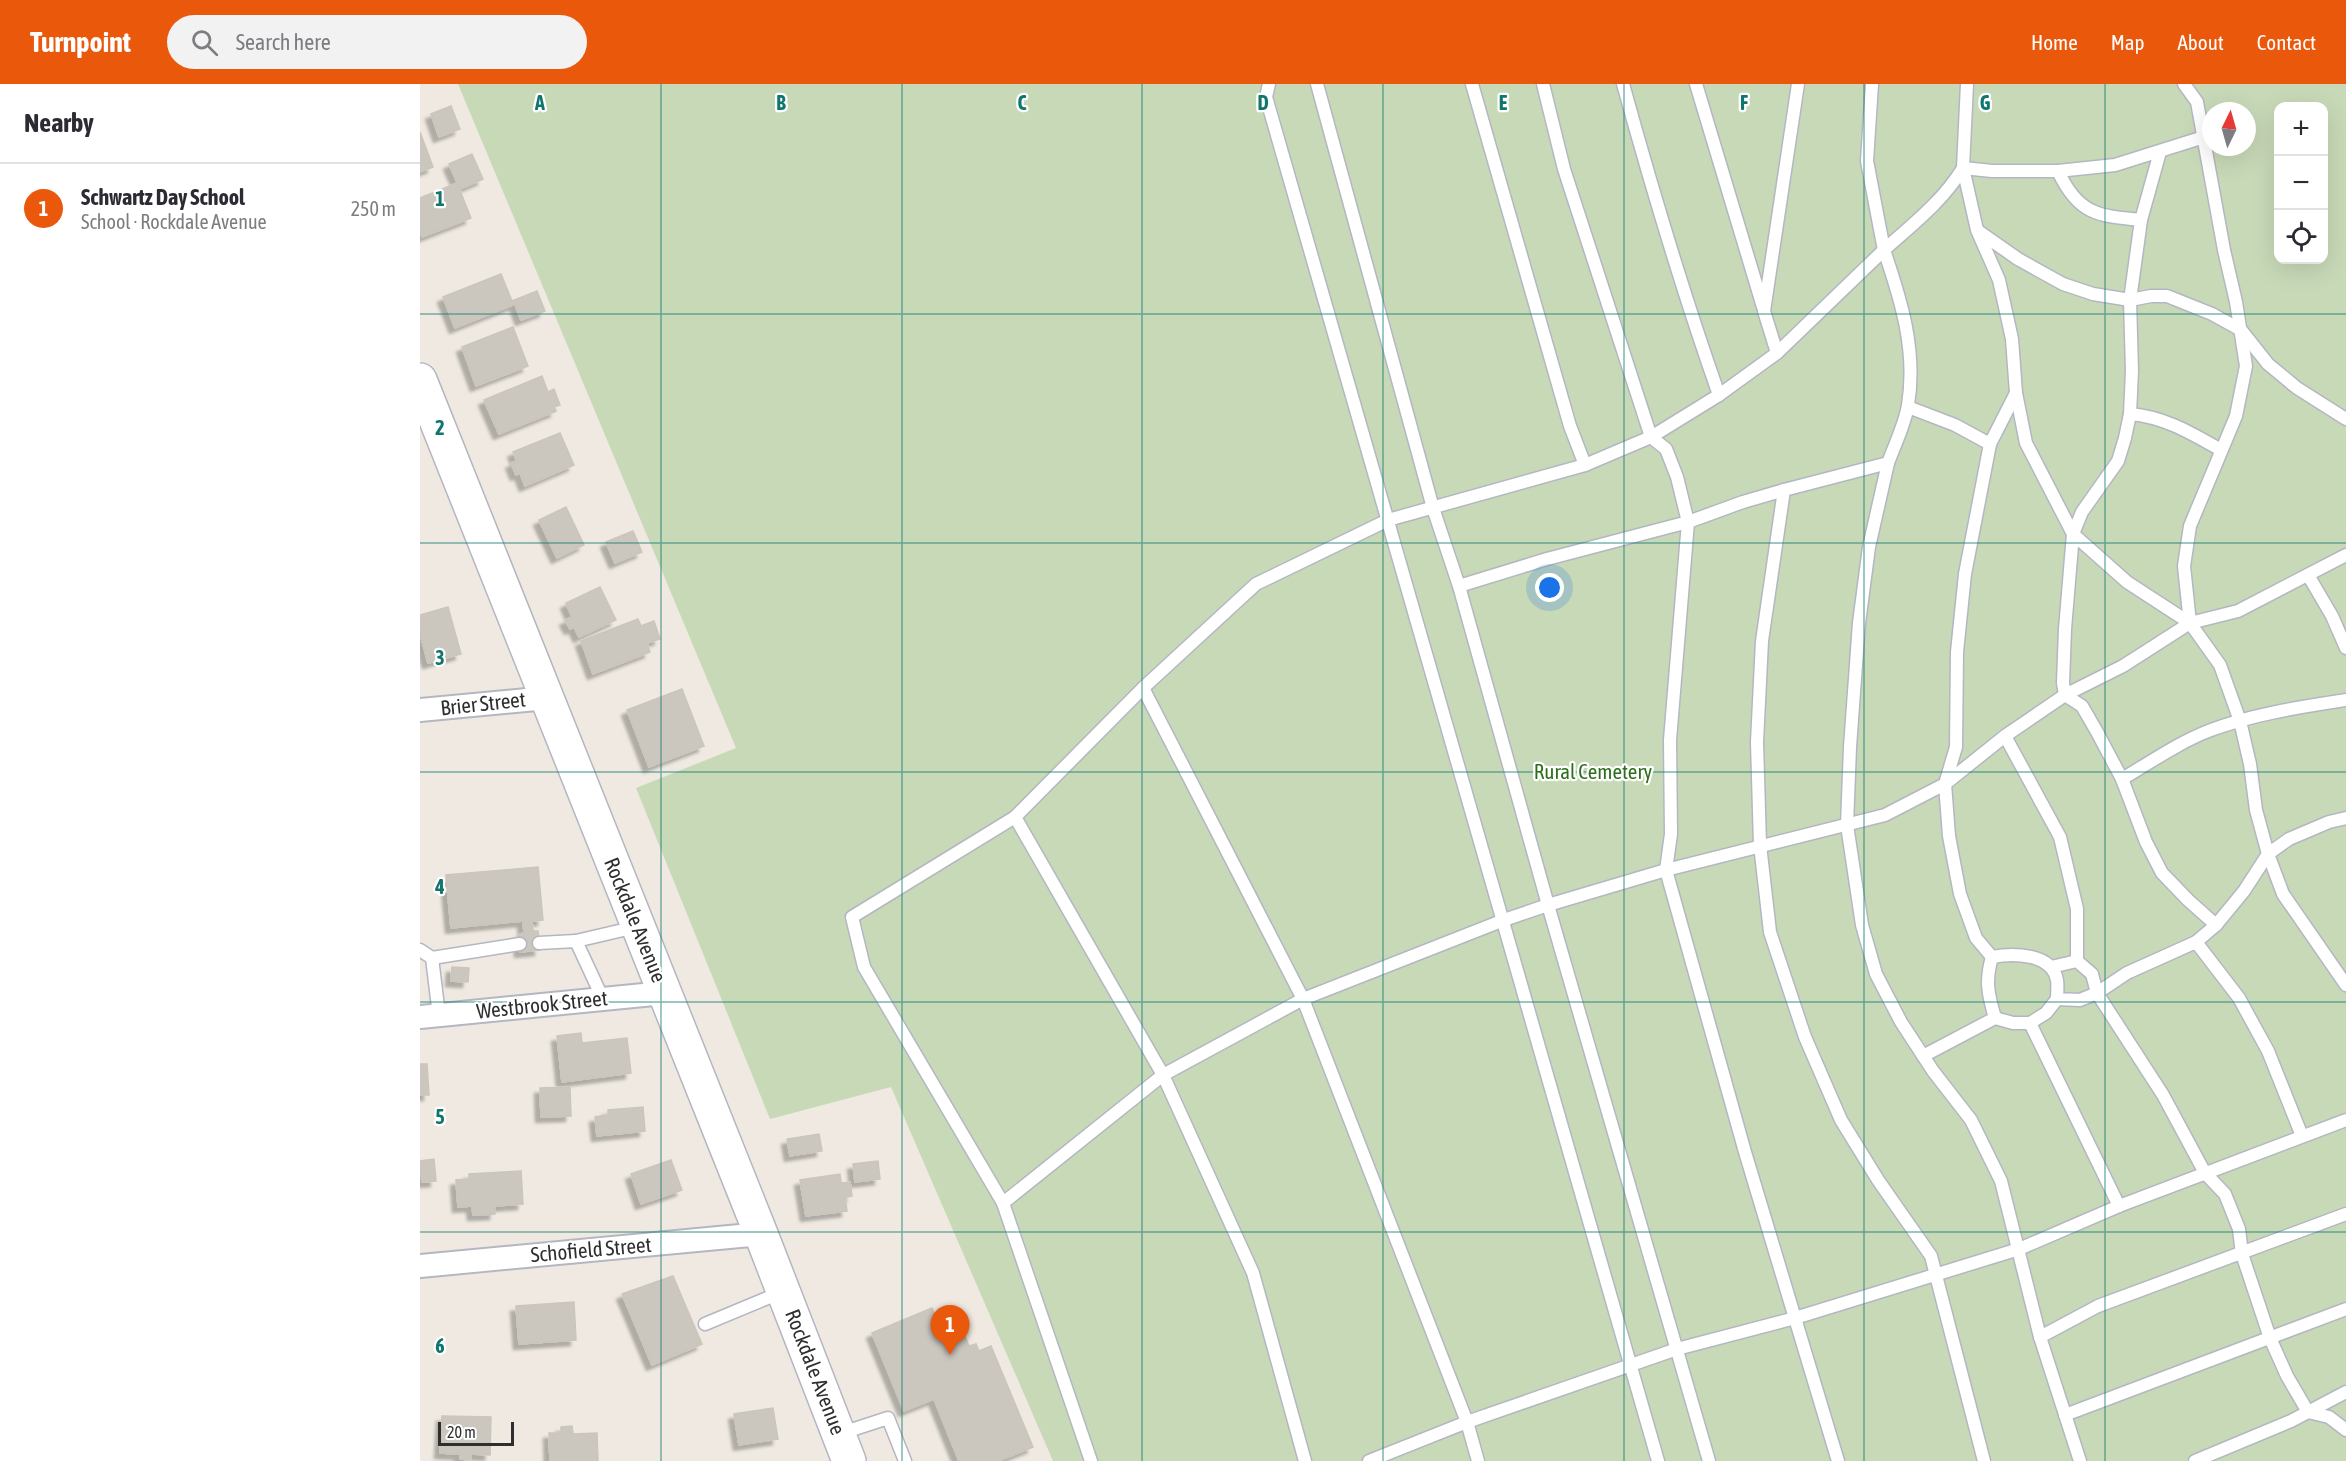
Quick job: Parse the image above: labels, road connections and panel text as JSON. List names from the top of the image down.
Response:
{
  "streets": {
    "main road": ["Rockdale Avenue"],
    "street": ["Brier Street", "Westbrook Street", "Schofield Street"]
  },
  "crossings": [
    ["Brier Street", "Rockdale Avenue"],
    ["Rockdale Avenue", "Westbrook Street"],
    ["Rockdale Avenue", "Schofield Street"]
  ],
  "parks": ["Rural Cemetery"],
  "scale_bar": "20 m",
  "north": "top",
  "page": {
    "header": "Turnpoint",
    "search": "Search here",
    "nav": [
      "Home",
      "Map",
      "About",
      "Contact"
    ],
    "heading": "Nearby",
    "map_buttons": ["+", "−"],
    "list": [
      {
        "mark": "1",
        "name": "Schwartz Day School",
        "note": "School · Rockdale Avenue",
        "value": "250 m"
      }
    ],
    "pins": "1",
    "scale": "20 m"
  },
  "grid": {
    "columns": [
      "A",
      "B",
      "C",
      "D",
      "E",
      "F",
      "G"
    ],
    "rows": [
      "1",
      "2",
      "3",
      "4",
      "5",
      "6"
    ]
  }
}
